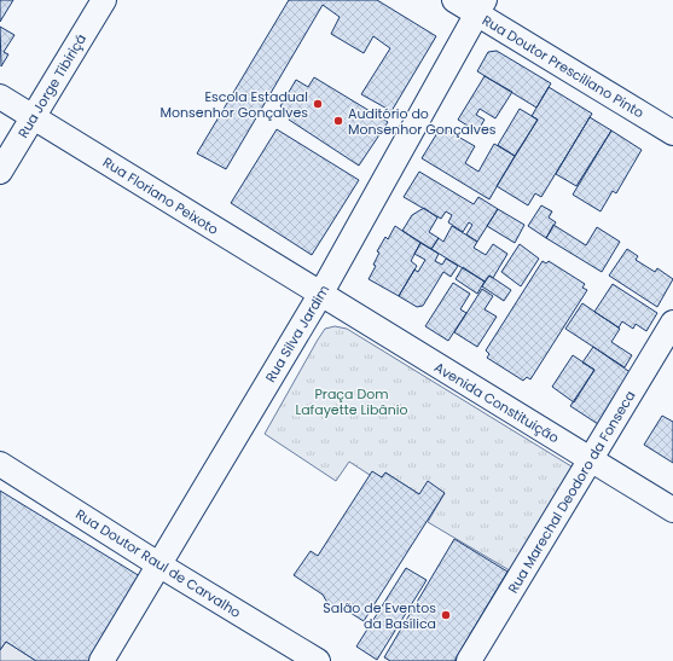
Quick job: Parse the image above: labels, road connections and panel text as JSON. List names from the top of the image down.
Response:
{
  "streets": {
    "street": [
      "Rua Doutor Presciliano Pinto",
      "Rua Jorge Tibiriçá",
      "Rua Floriano Peixoto",
      "Rua Silva Jardim",
      "Avenida Constituição",
      "Rua Marechal Deodoro da Fonseca",
      "Rua Doutor Raul de Carvalho"
    ]
  },
  "crossings": [
    ["Rua Doutor Presciliano Pinto", "Rua Silva Jardim"],
    ["Rua Jorge Tibiriçá", "Rua Floriano Peixoto"],
    ["Rua Floriano Peixoto", "Rua Silva Jardim"],
    ["Rua Floriano Peixoto", "Avenida Constituição"],
    ["Rua Silva Jardim", "Avenida Constituição"],
    ["Rua Silva Jardim", "Rua Doutor Raul de Carvalho"],
    ["Avenida Constituição", "Rua Marechal Deodoro da Fonseca"]
  ],
  "parks": ["Praça Dom Lafayette Libânio"],
  "places": ["Escola Estadual Monsenhor Gonçalves", "Auditório do Monsenhor Gonçalves", "Salão de Eventos da Basílica"]
}
